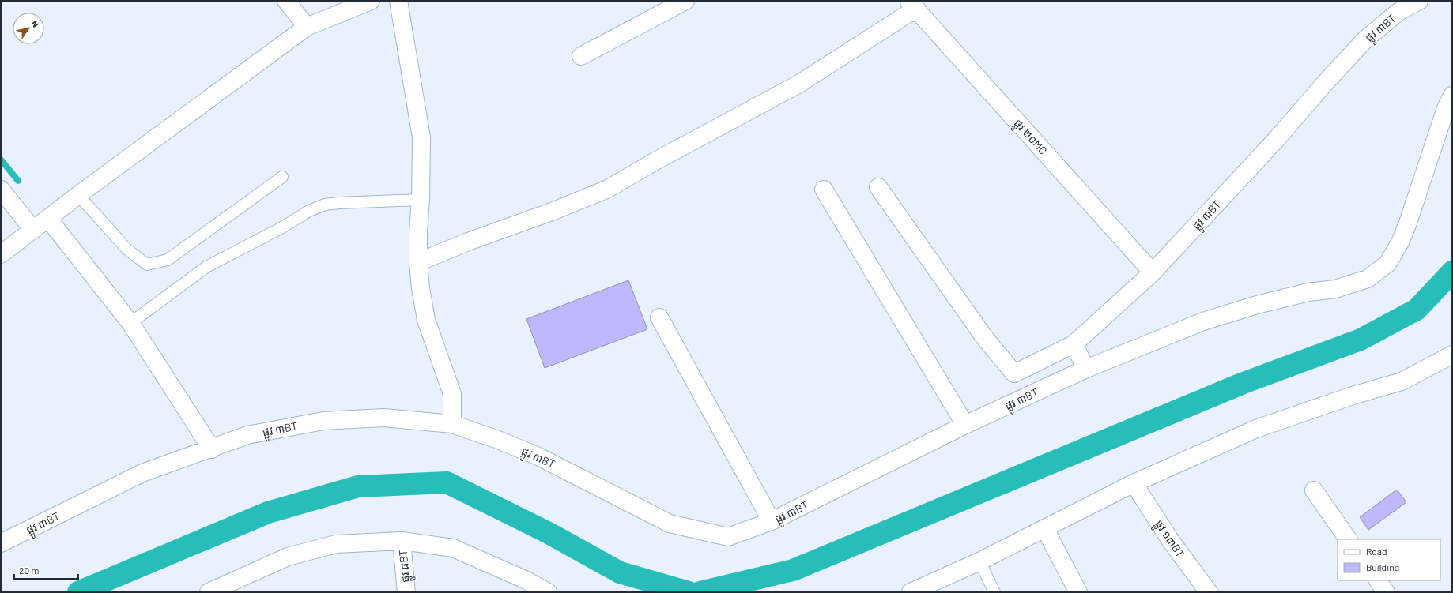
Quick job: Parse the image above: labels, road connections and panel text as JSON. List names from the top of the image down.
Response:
{
  "streets": {
    "street": [
      "ផ្លូវ ៣BT",
      "ផ្លូវ ២០MC",
      "ផ្លូវ ១៣BT",
      "ផ្លូវ ៨BT"
    ]
  },
  "crossings": [
    ["ផ្លូវ ៣BT", "ផ្លូវ ២០MC"]
  ],
  "legend": ["Road", "Building"],
  "scale_bar": "20 m",
  "north": "top right"
}
